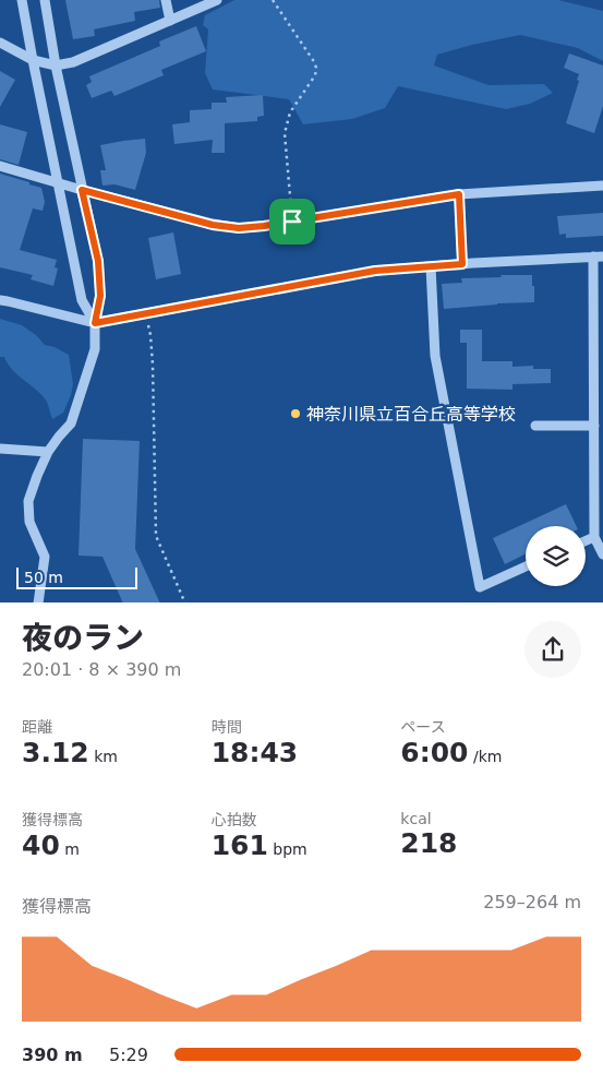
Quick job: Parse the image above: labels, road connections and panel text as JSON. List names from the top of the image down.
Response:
{
  "places": ["神奈川県立百合丘高等学校"],
  "scale_bar": "50 m",
  "page": {
    "scale": "50 m",
    "heading": ["夜のラン", "20:01 · 8 × 390 m"],
    "stats": [
      ["距離", "3.12 km"],
      ["時間", "18:43"],
      ["ペース", "6:00 /km"],
      ["獲得標高", "40 m"],
      ["心拍数", "161 bpm"],
      ["kcal", "218"]
    ],
    "chart": ["獲得標高", "259–264 m"],
    "list": [
      {
        "name": "390 m",
        "note": "5:29"
      }
    ]
  }
}
